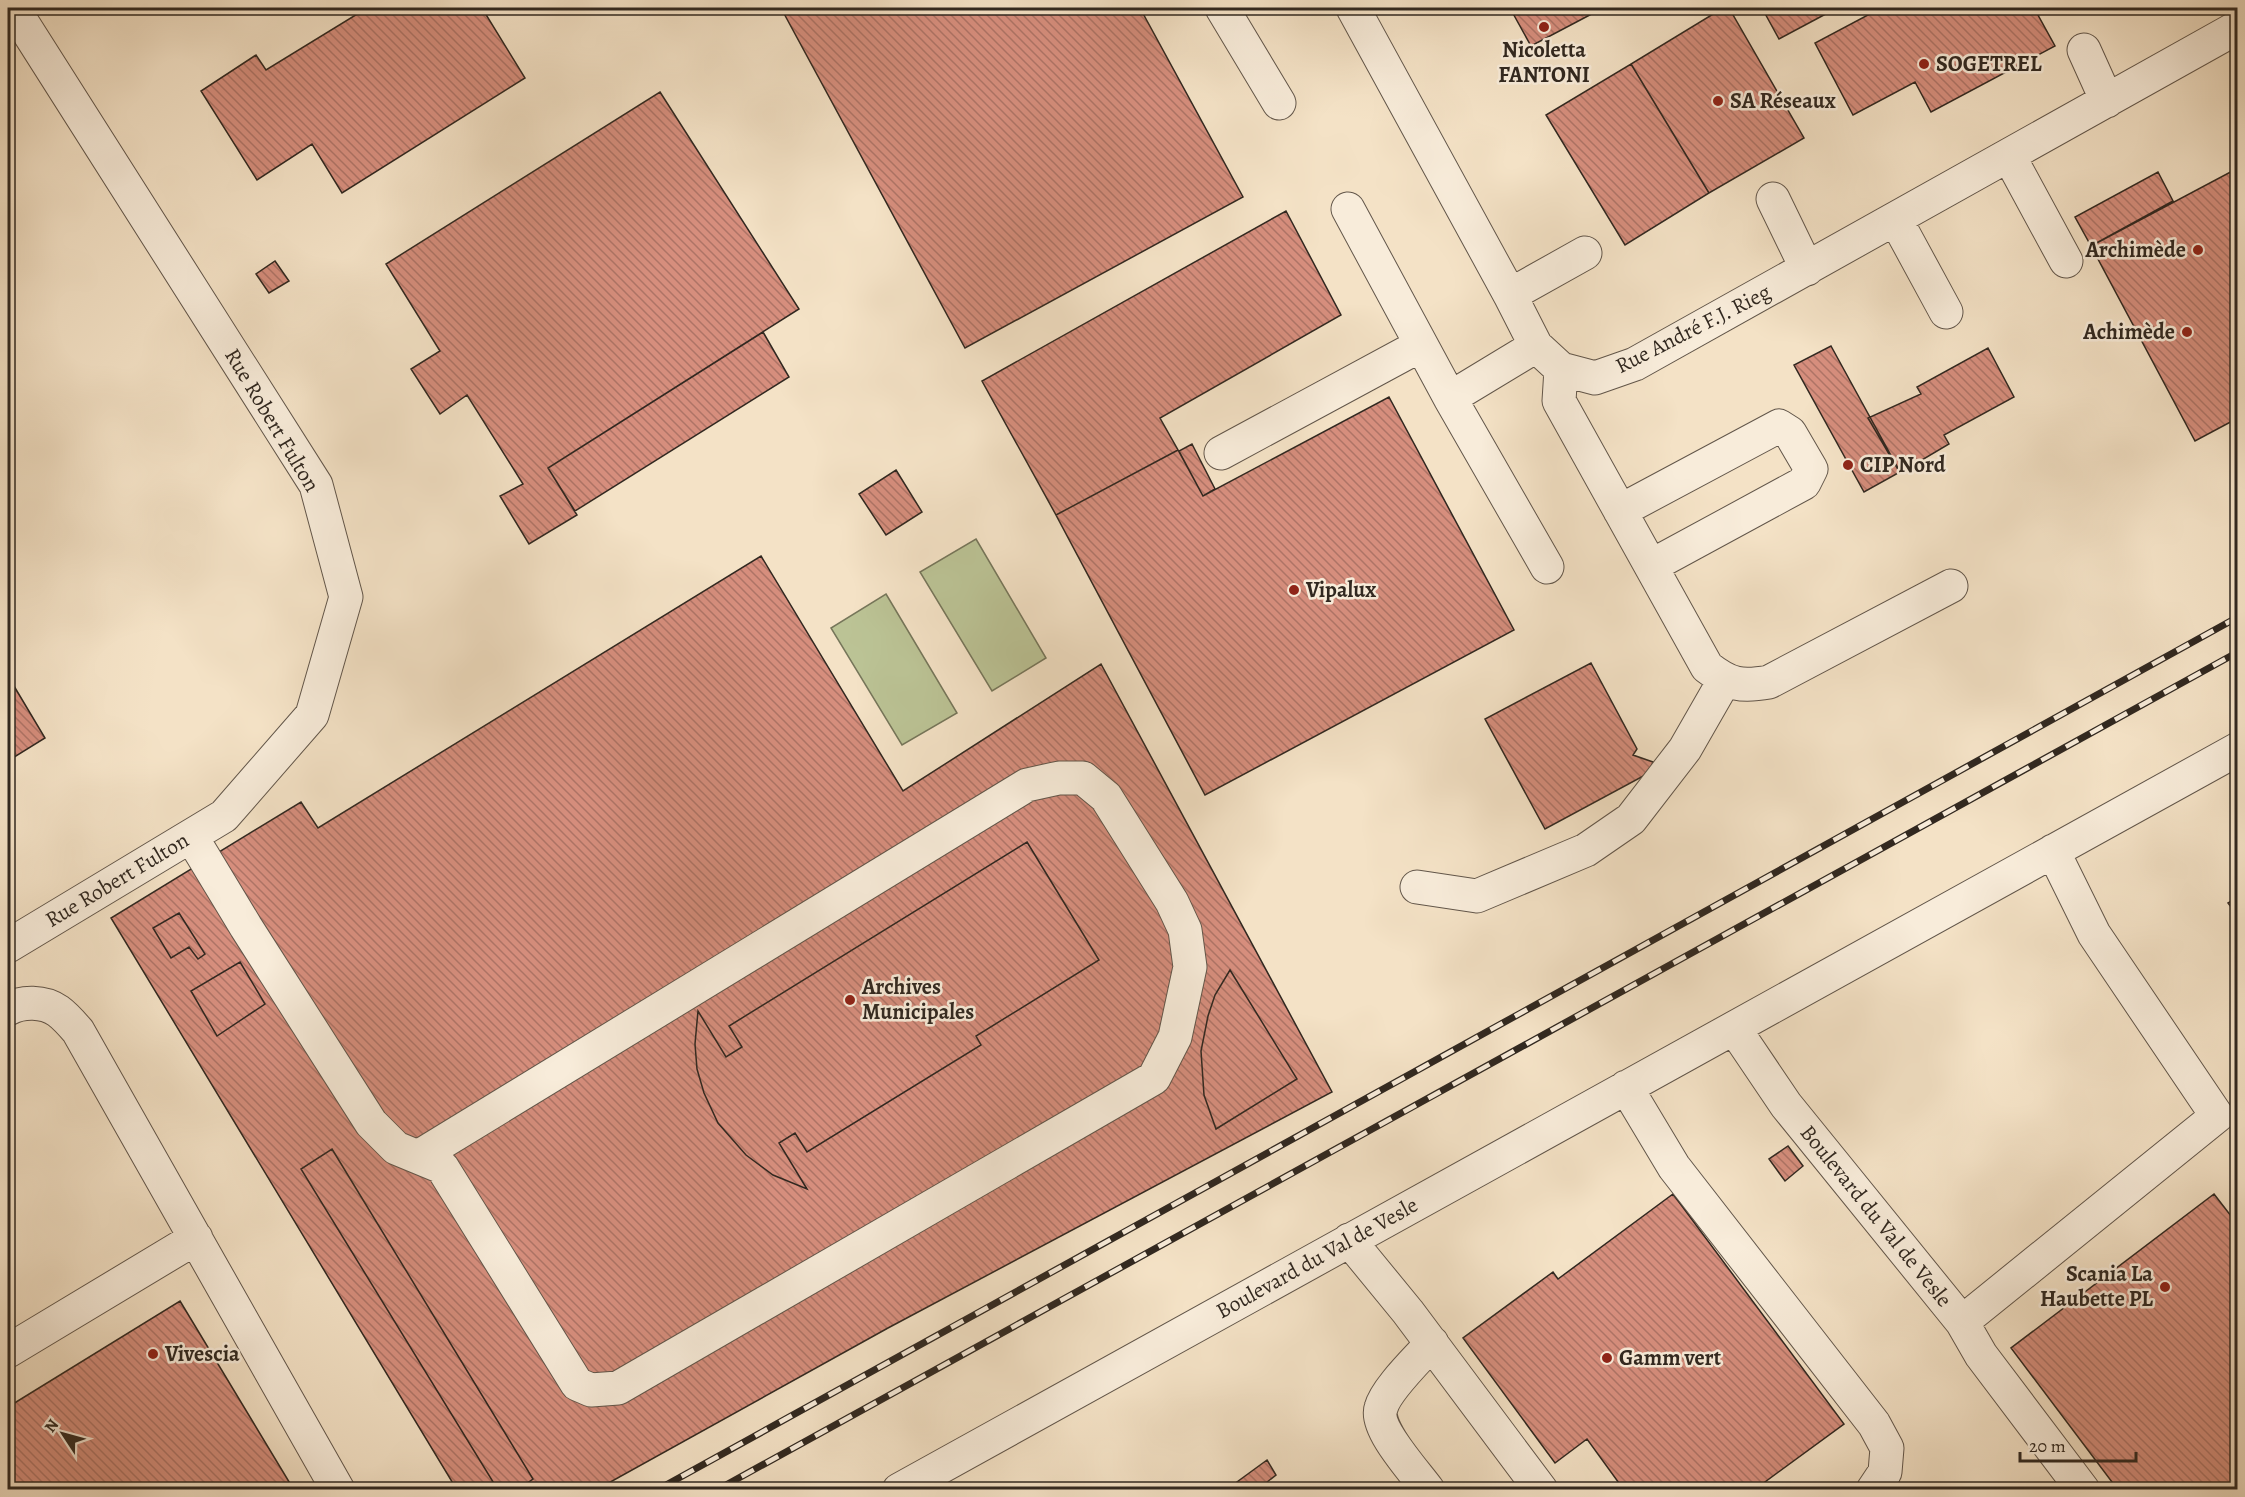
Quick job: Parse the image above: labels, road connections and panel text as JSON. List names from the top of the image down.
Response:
{
  "streets": {
    "street": ["Rue André F.J. Rieg", "Rue Robert Fulton", "Boulevard du Val de Vesle"]
  },
  "places": [
    "Nicoletta FANTONI",
    "SOGETREL",
    "SA Réseaux",
    "Archimède",
    "Achimède",
    "CIP Nord",
    "Vipalux",
    "Archives Municipales",
    "Scania La Haubette PL",
    "Vivescia",
    "Gamm vert"
  ],
  "scale_bar": "20 m",
  "north": "top left"
}
